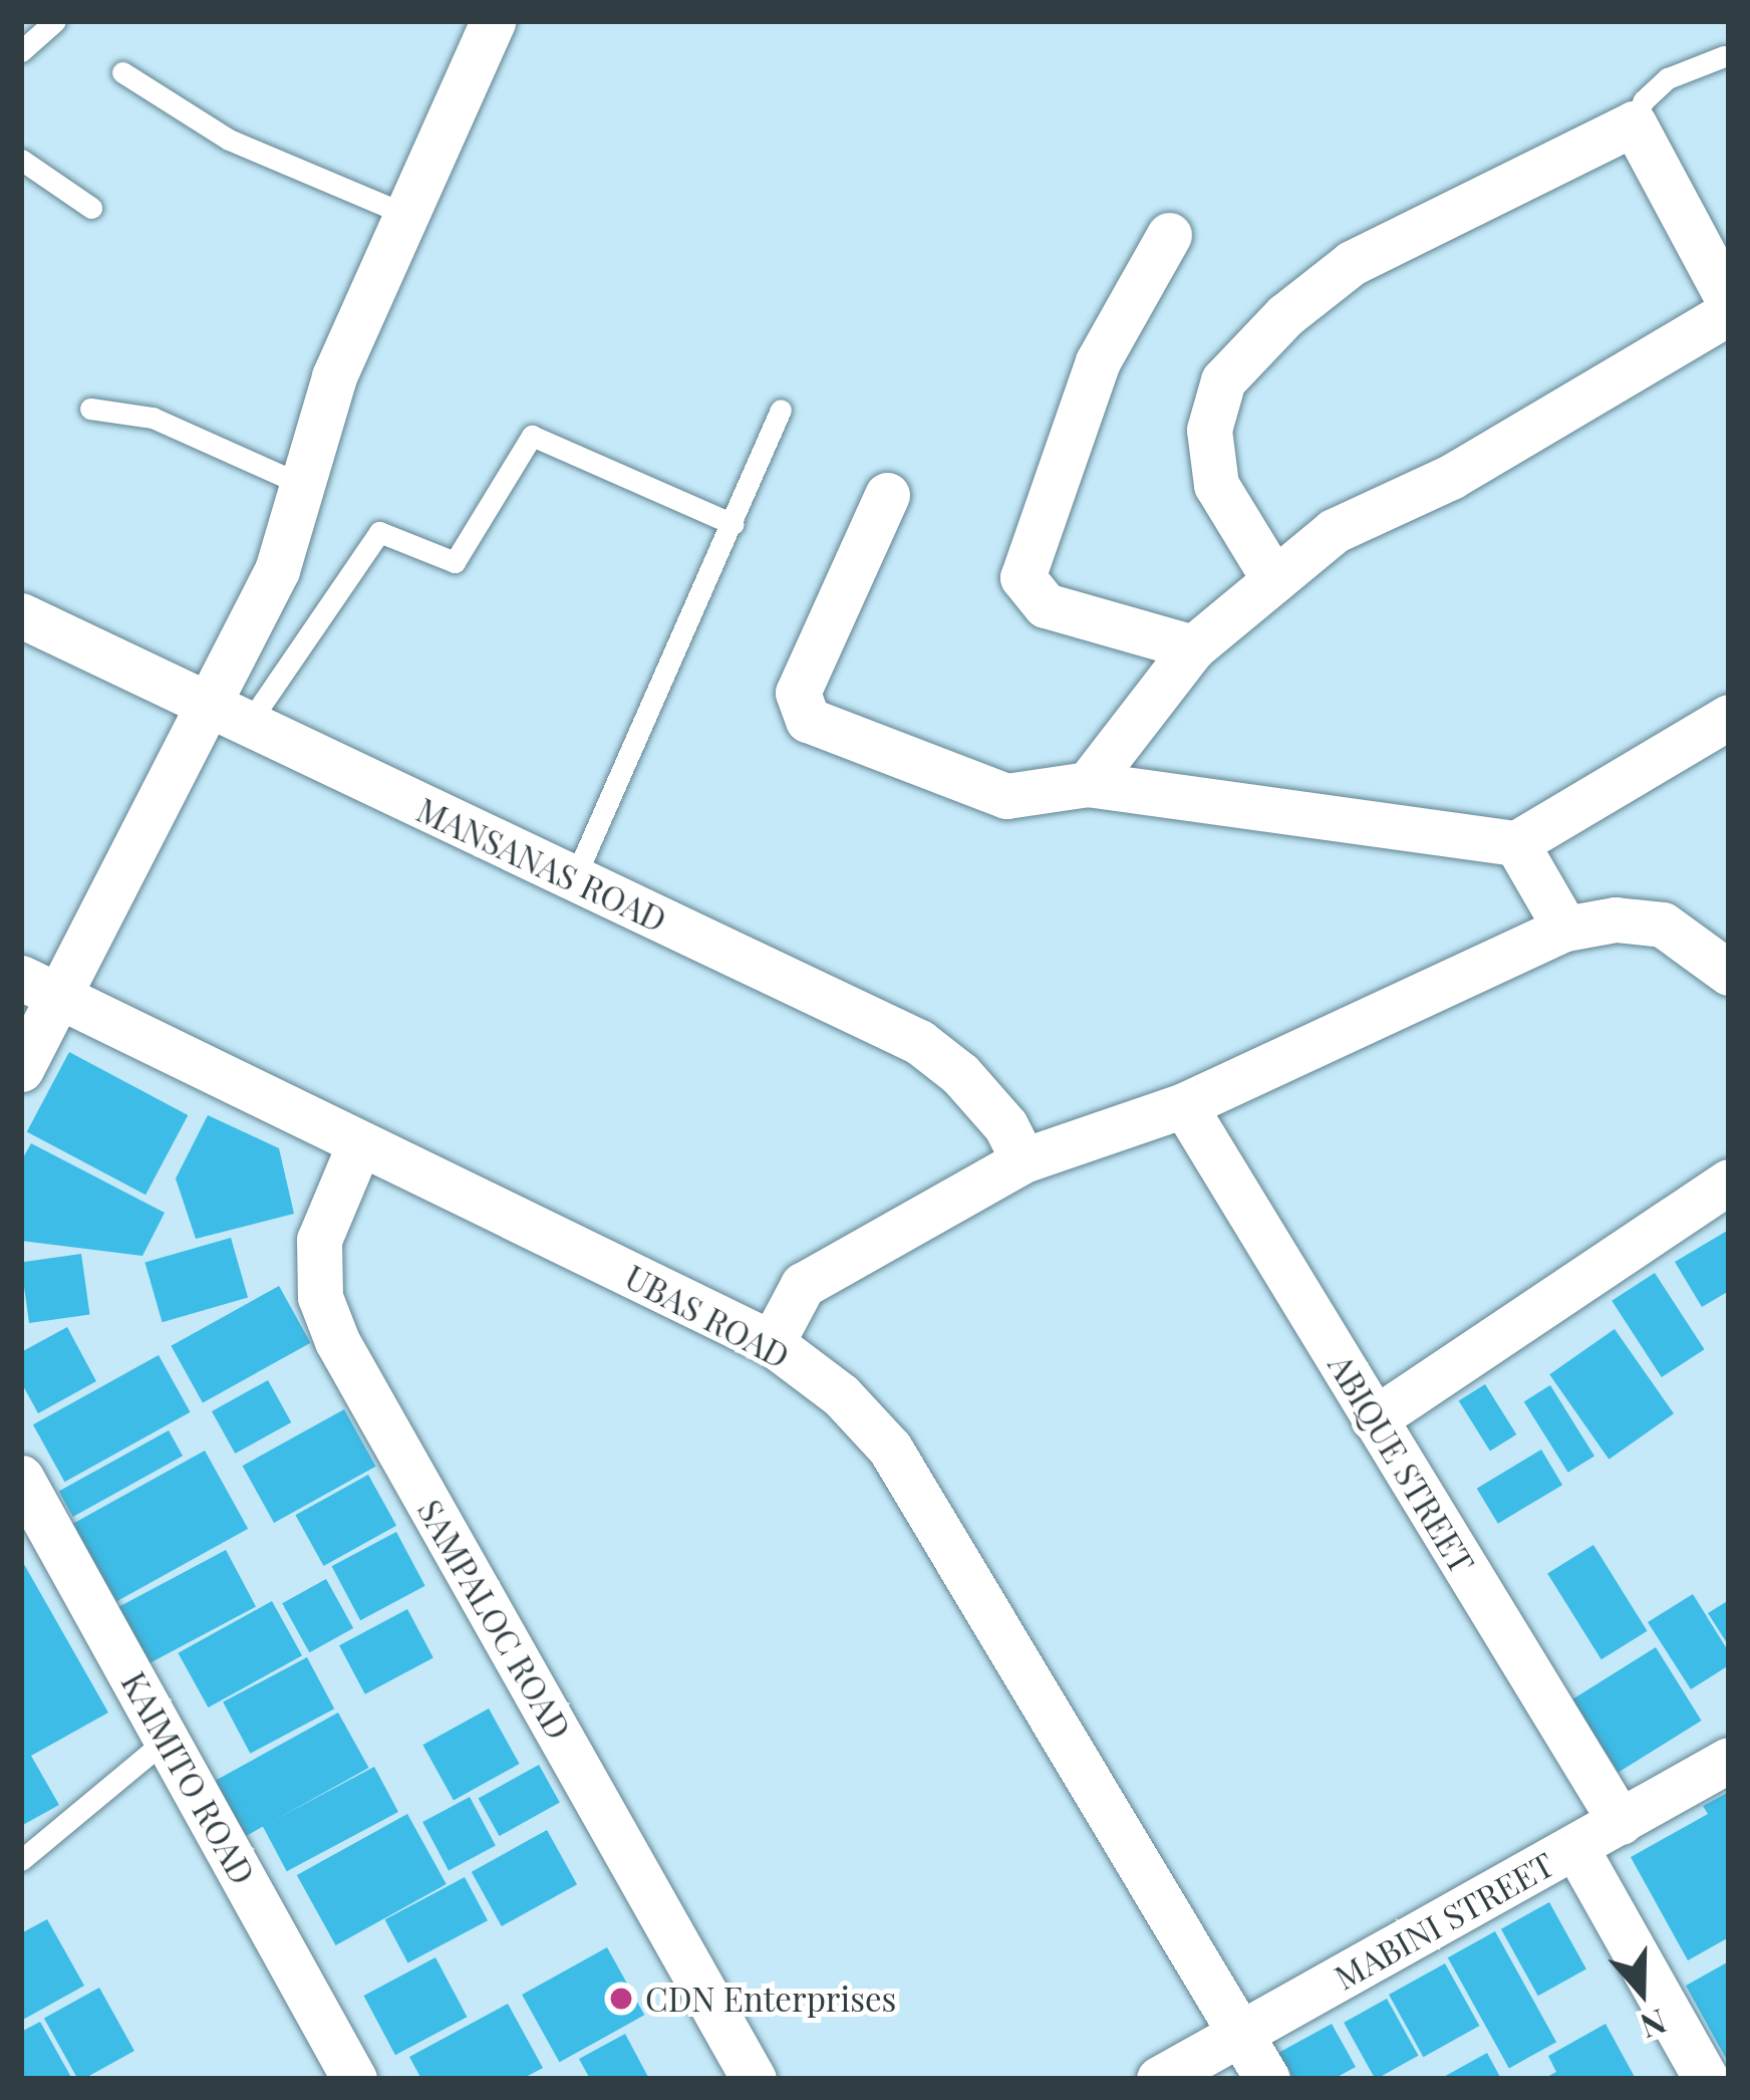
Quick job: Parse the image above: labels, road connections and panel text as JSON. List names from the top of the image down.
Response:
{
  "streets": {
    "street": [
      "MANSANAS ROAD",
      "UBAS ROAD",
      "ABIQUE STREET",
      "SAMPALOC ROAD",
      "KAIMITO ROAD",
      "MABINI STREET"
    ]
  },
  "crossings": [
    ["UBAS ROAD", "SAMPALOC ROAD"],
    ["UBAS ROAD", "MABINI STREET"],
    ["ABIQUE STREET", "MABINI STREET"]
  ],
  "places": ["CDN Enterprises"],
  "north": "bottom"
}
